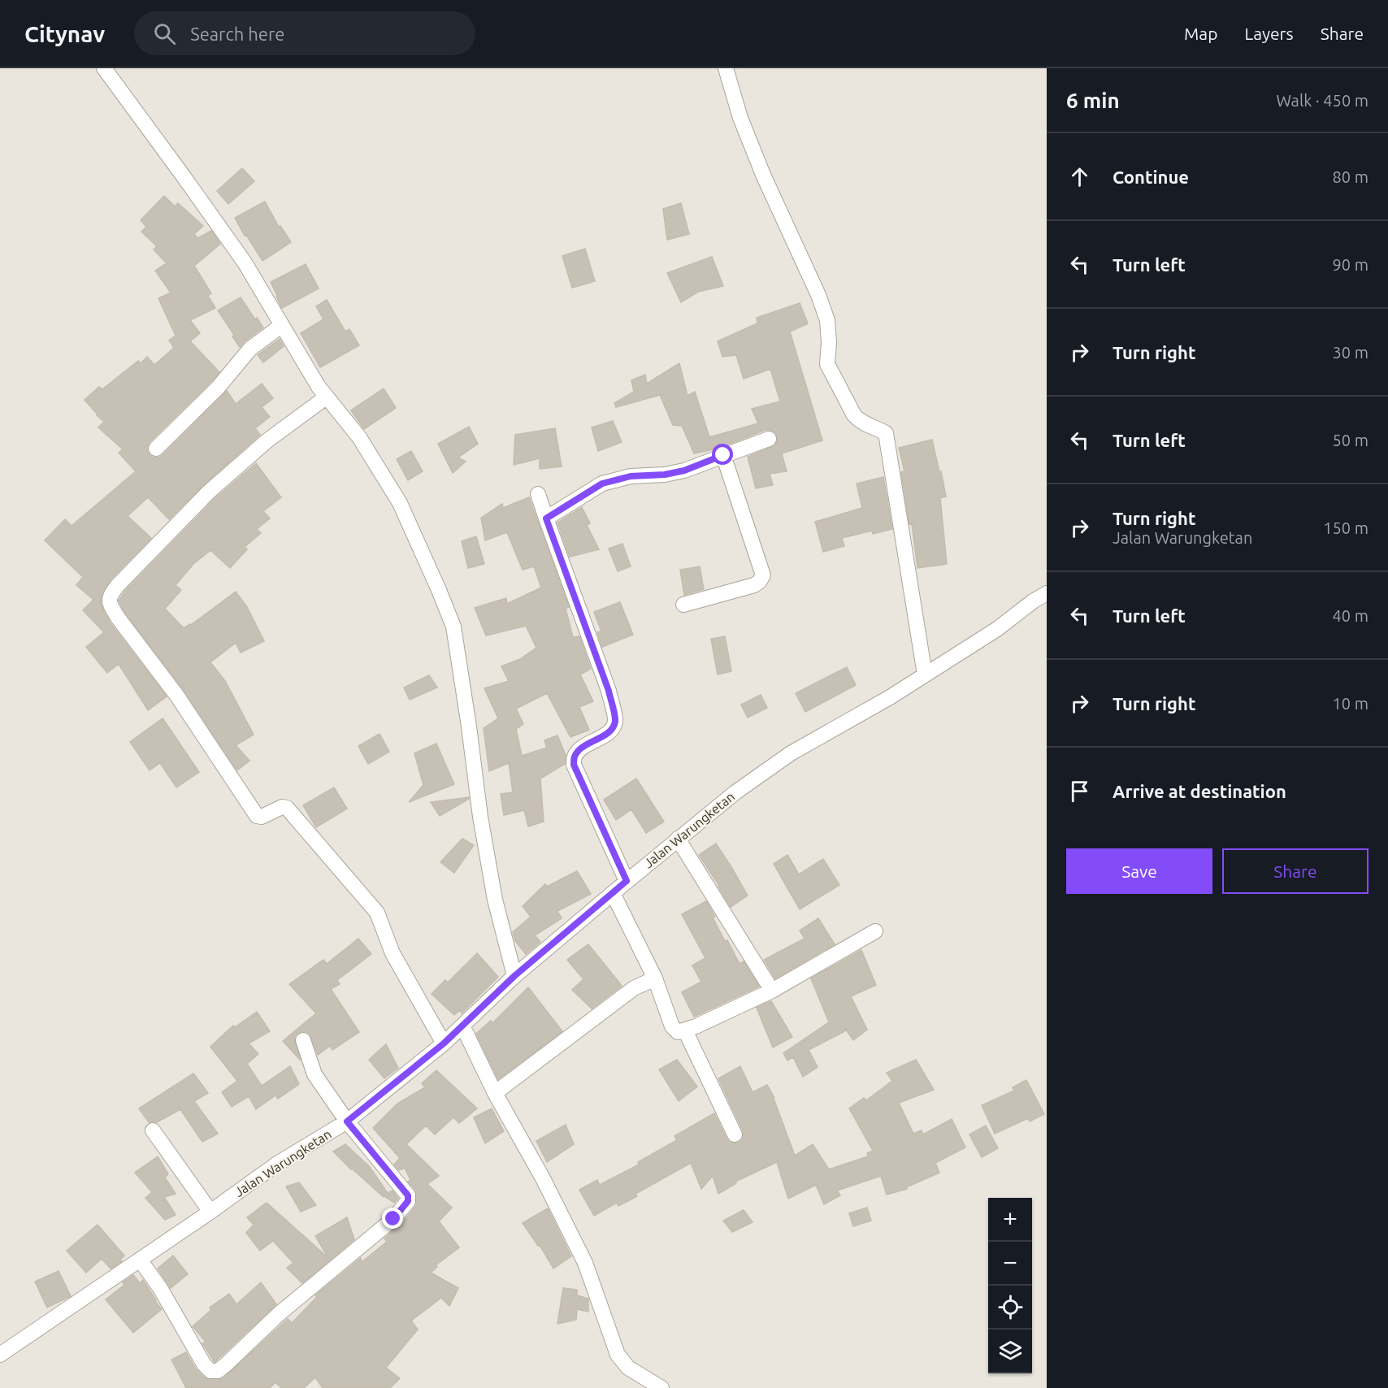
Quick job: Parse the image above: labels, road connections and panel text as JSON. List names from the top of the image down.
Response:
{
  "streets": {
    "street": ["Jalan Warungketan"]
  },
  "page": {
    "header": "Citynav",
    "search": "Search here",
    "nav": ["Map", "Layers", "Share"],
    "heading": ["6 min", "Walk · 450 m"],
    "list": [
      ["Continue", "80 m"],
      ["Turn left", "90 m"],
      ["Turn right", "30 m"],
      ["Turn left", "50 m"],
      ["Turn right", "Jalan Warungketan", "150 m"],
      ["Turn left", "40 m"],
      ["Turn right", "10 m"],
      "Arrive at destination"
    ],
    "buttons": ["Save", "Share"],
    "map_buttons": ["+", "−"]
  }
}
